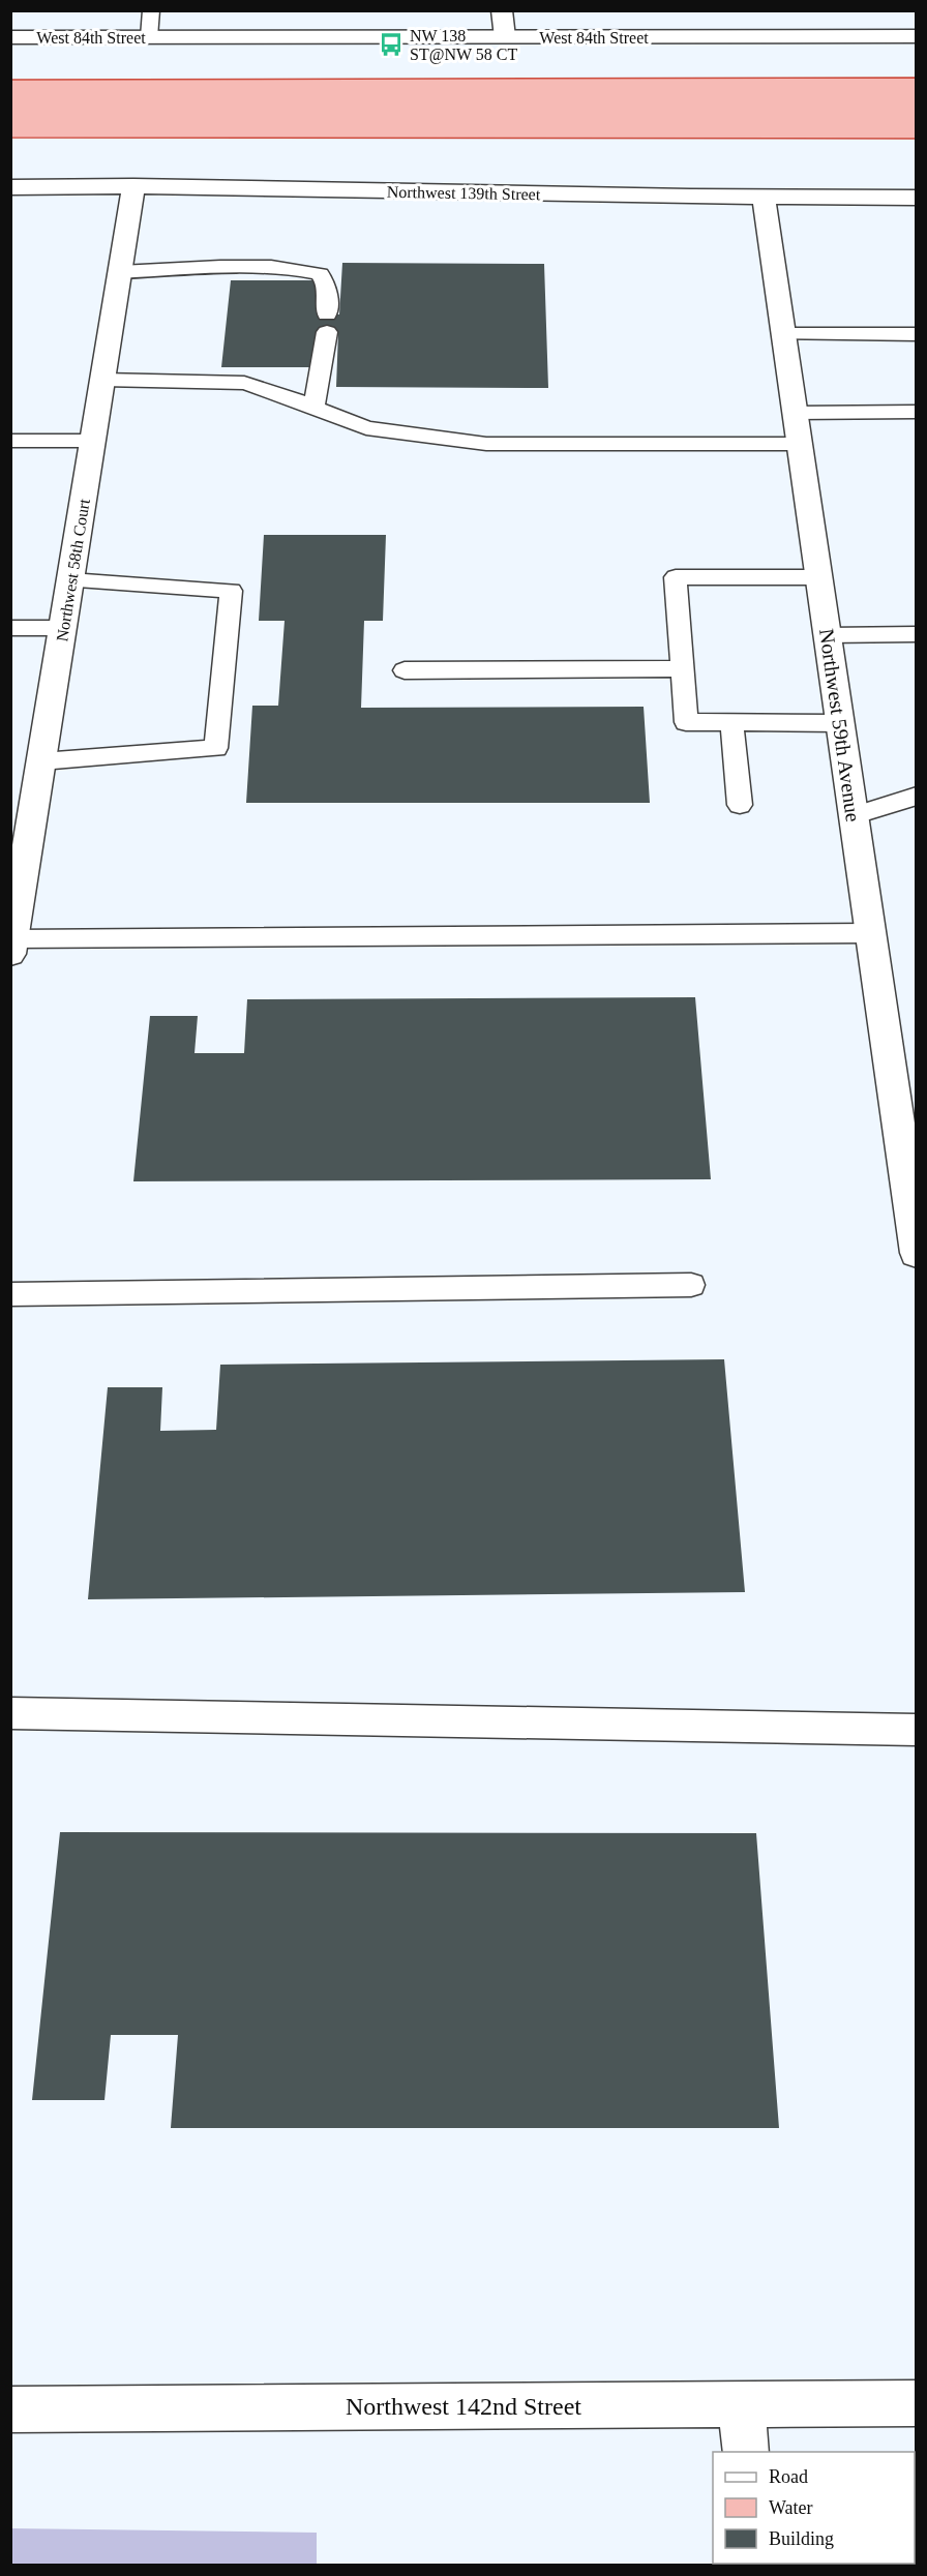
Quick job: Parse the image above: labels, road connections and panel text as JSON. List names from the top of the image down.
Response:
{
  "streets": {
    "street": [
      "West 84th Street",
      "Northwest 139th Street",
      "Northwest 58th Court",
      "Northwest 59th Avenue",
      "Northwest 142nd Street"
    ]
  },
  "crossings": [
    ["Northwest 139th Street", "Northwest 58th Court"],
    ["Northwest 139th Street", "Northwest 59th Avenue"]
  ],
  "places": {
    "bus stop": ["NW 138 ST@NW 58 CT"]
  },
  "legend": ["Road", "Water", "Building"]
}
